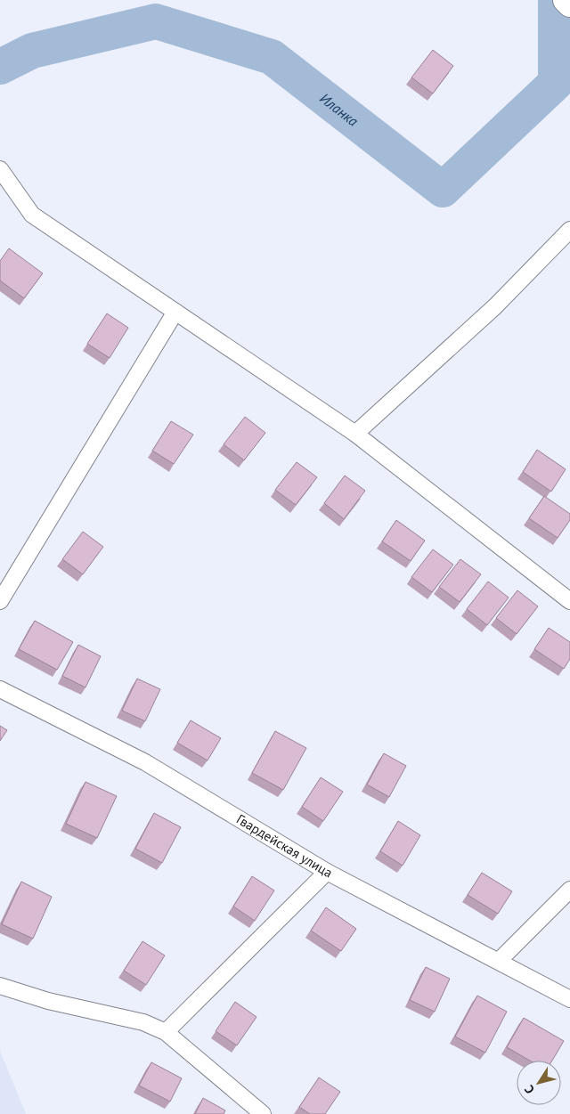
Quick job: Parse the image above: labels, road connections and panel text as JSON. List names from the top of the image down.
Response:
{
  "streets": {
    "street": ["Гвардейская улица"]
  },
  "water": ["Иланка"],
  "north": "bottom left"
}
